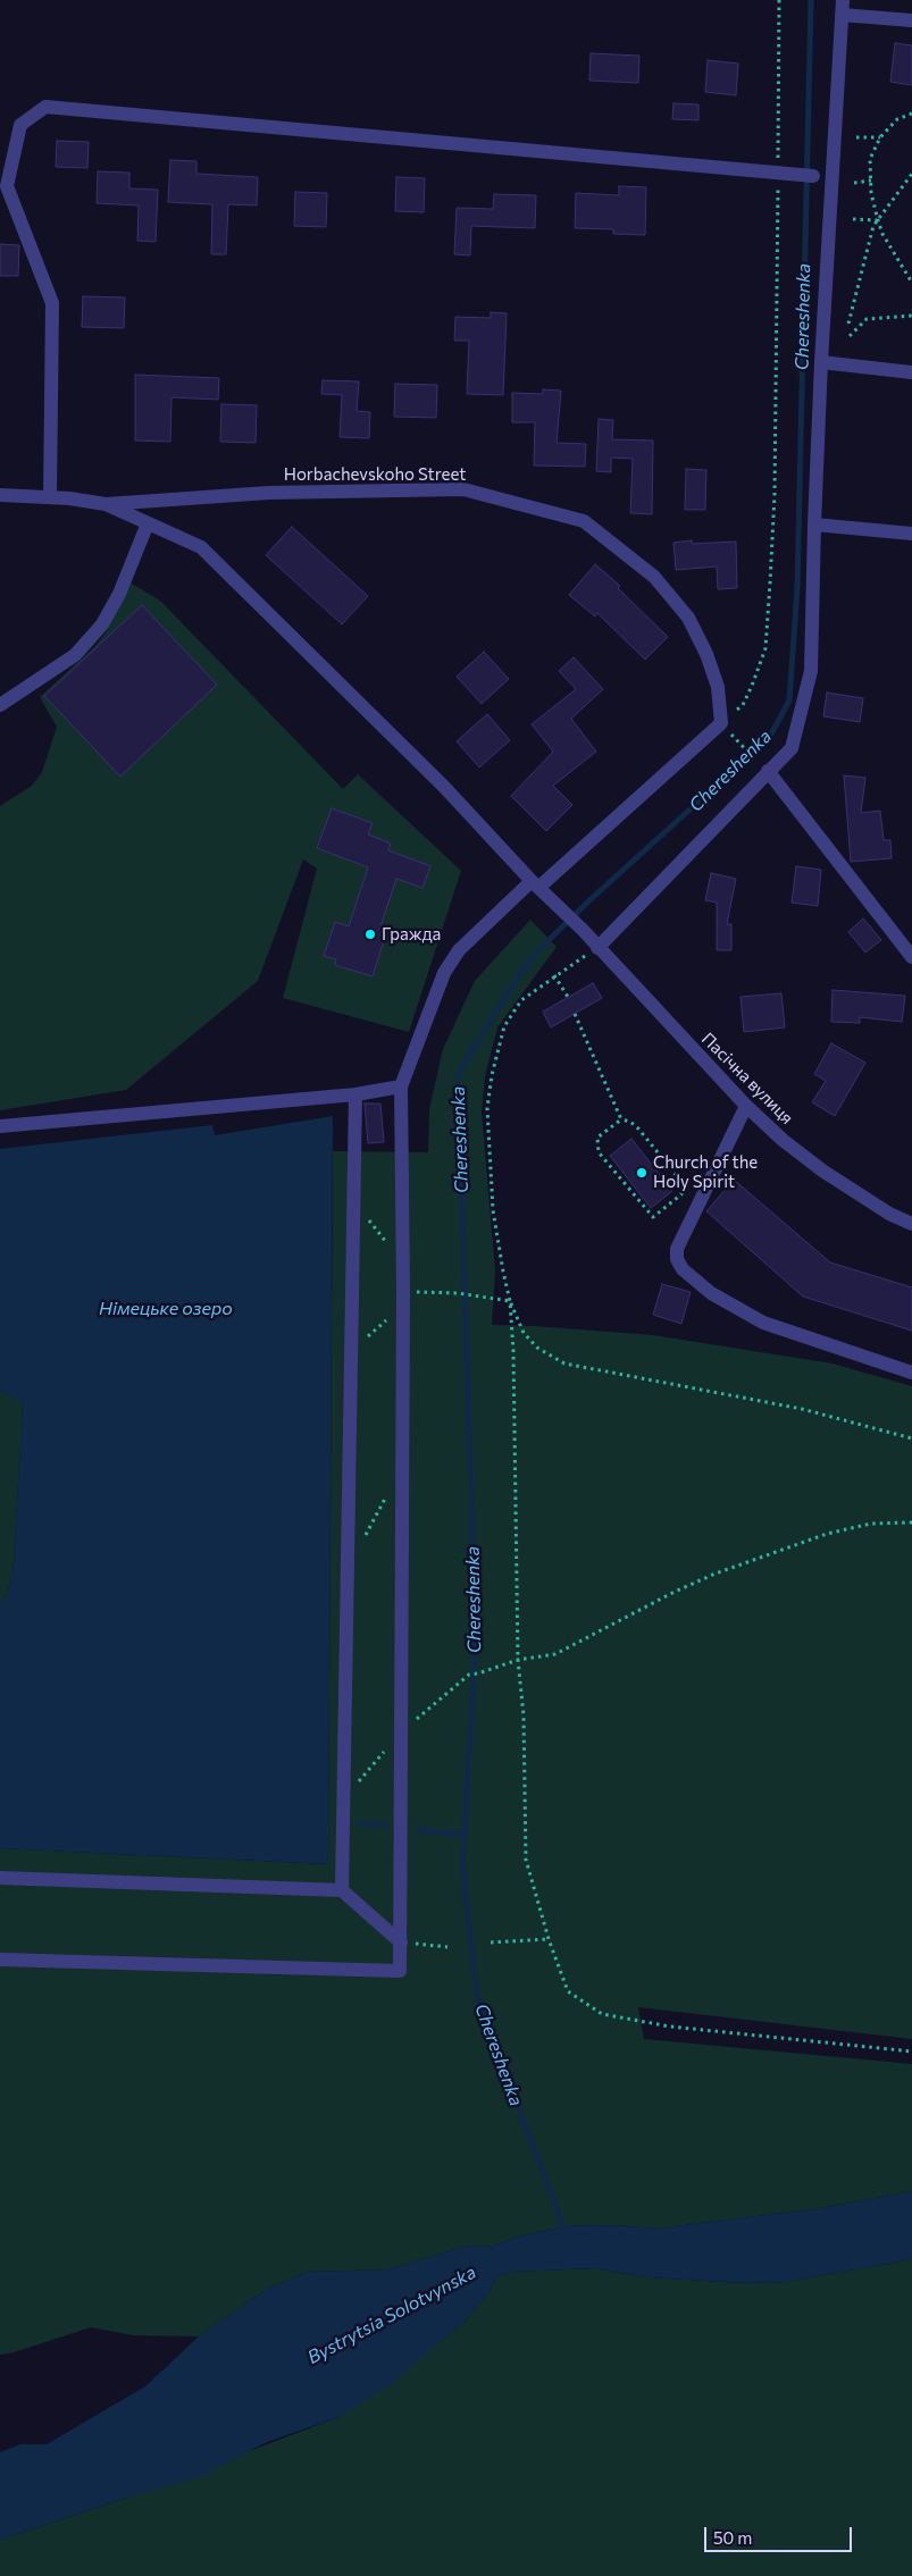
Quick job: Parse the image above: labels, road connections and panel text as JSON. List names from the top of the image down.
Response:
{
  "streets": {
    "street": ["Horbachevskoho Street", "Пасічна вулиця"]
  },
  "crossings": [
    ["Horbachevskoho Street", "Пасічна вулиця"]
  ],
  "water": ["Chereshenka", "Німецьке озеро", "Bystrytsia Solotvynska"],
  "places": ["Гражда", "Church of the Holy Spirit"],
  "scale_bar": "50 m"
}
